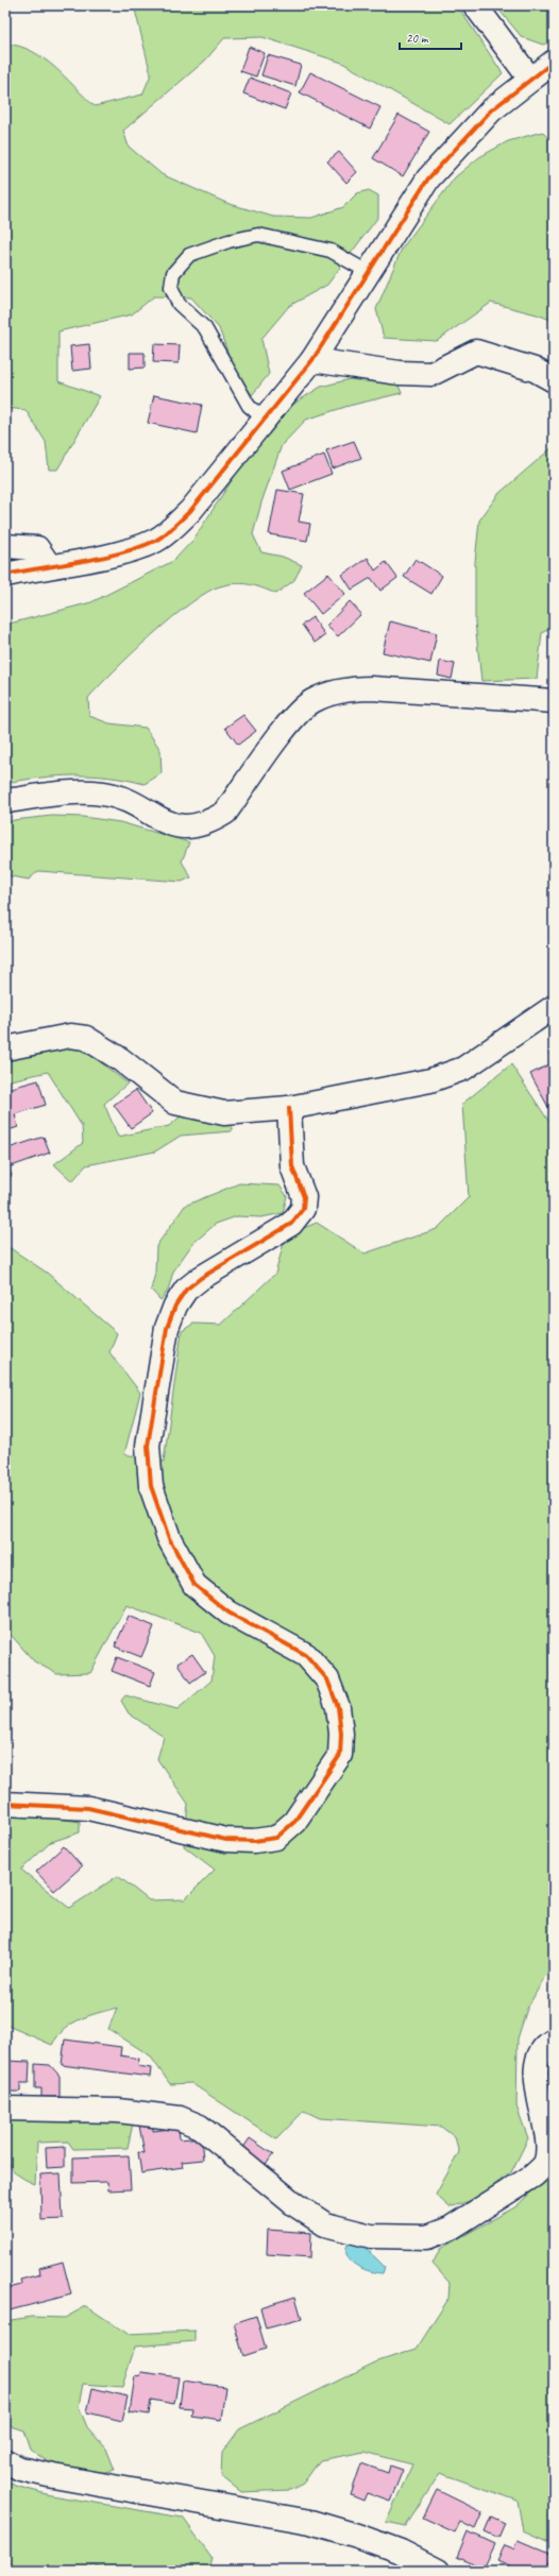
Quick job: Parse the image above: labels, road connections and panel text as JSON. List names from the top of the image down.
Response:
{
  "scale_bar": "20 m"
}
